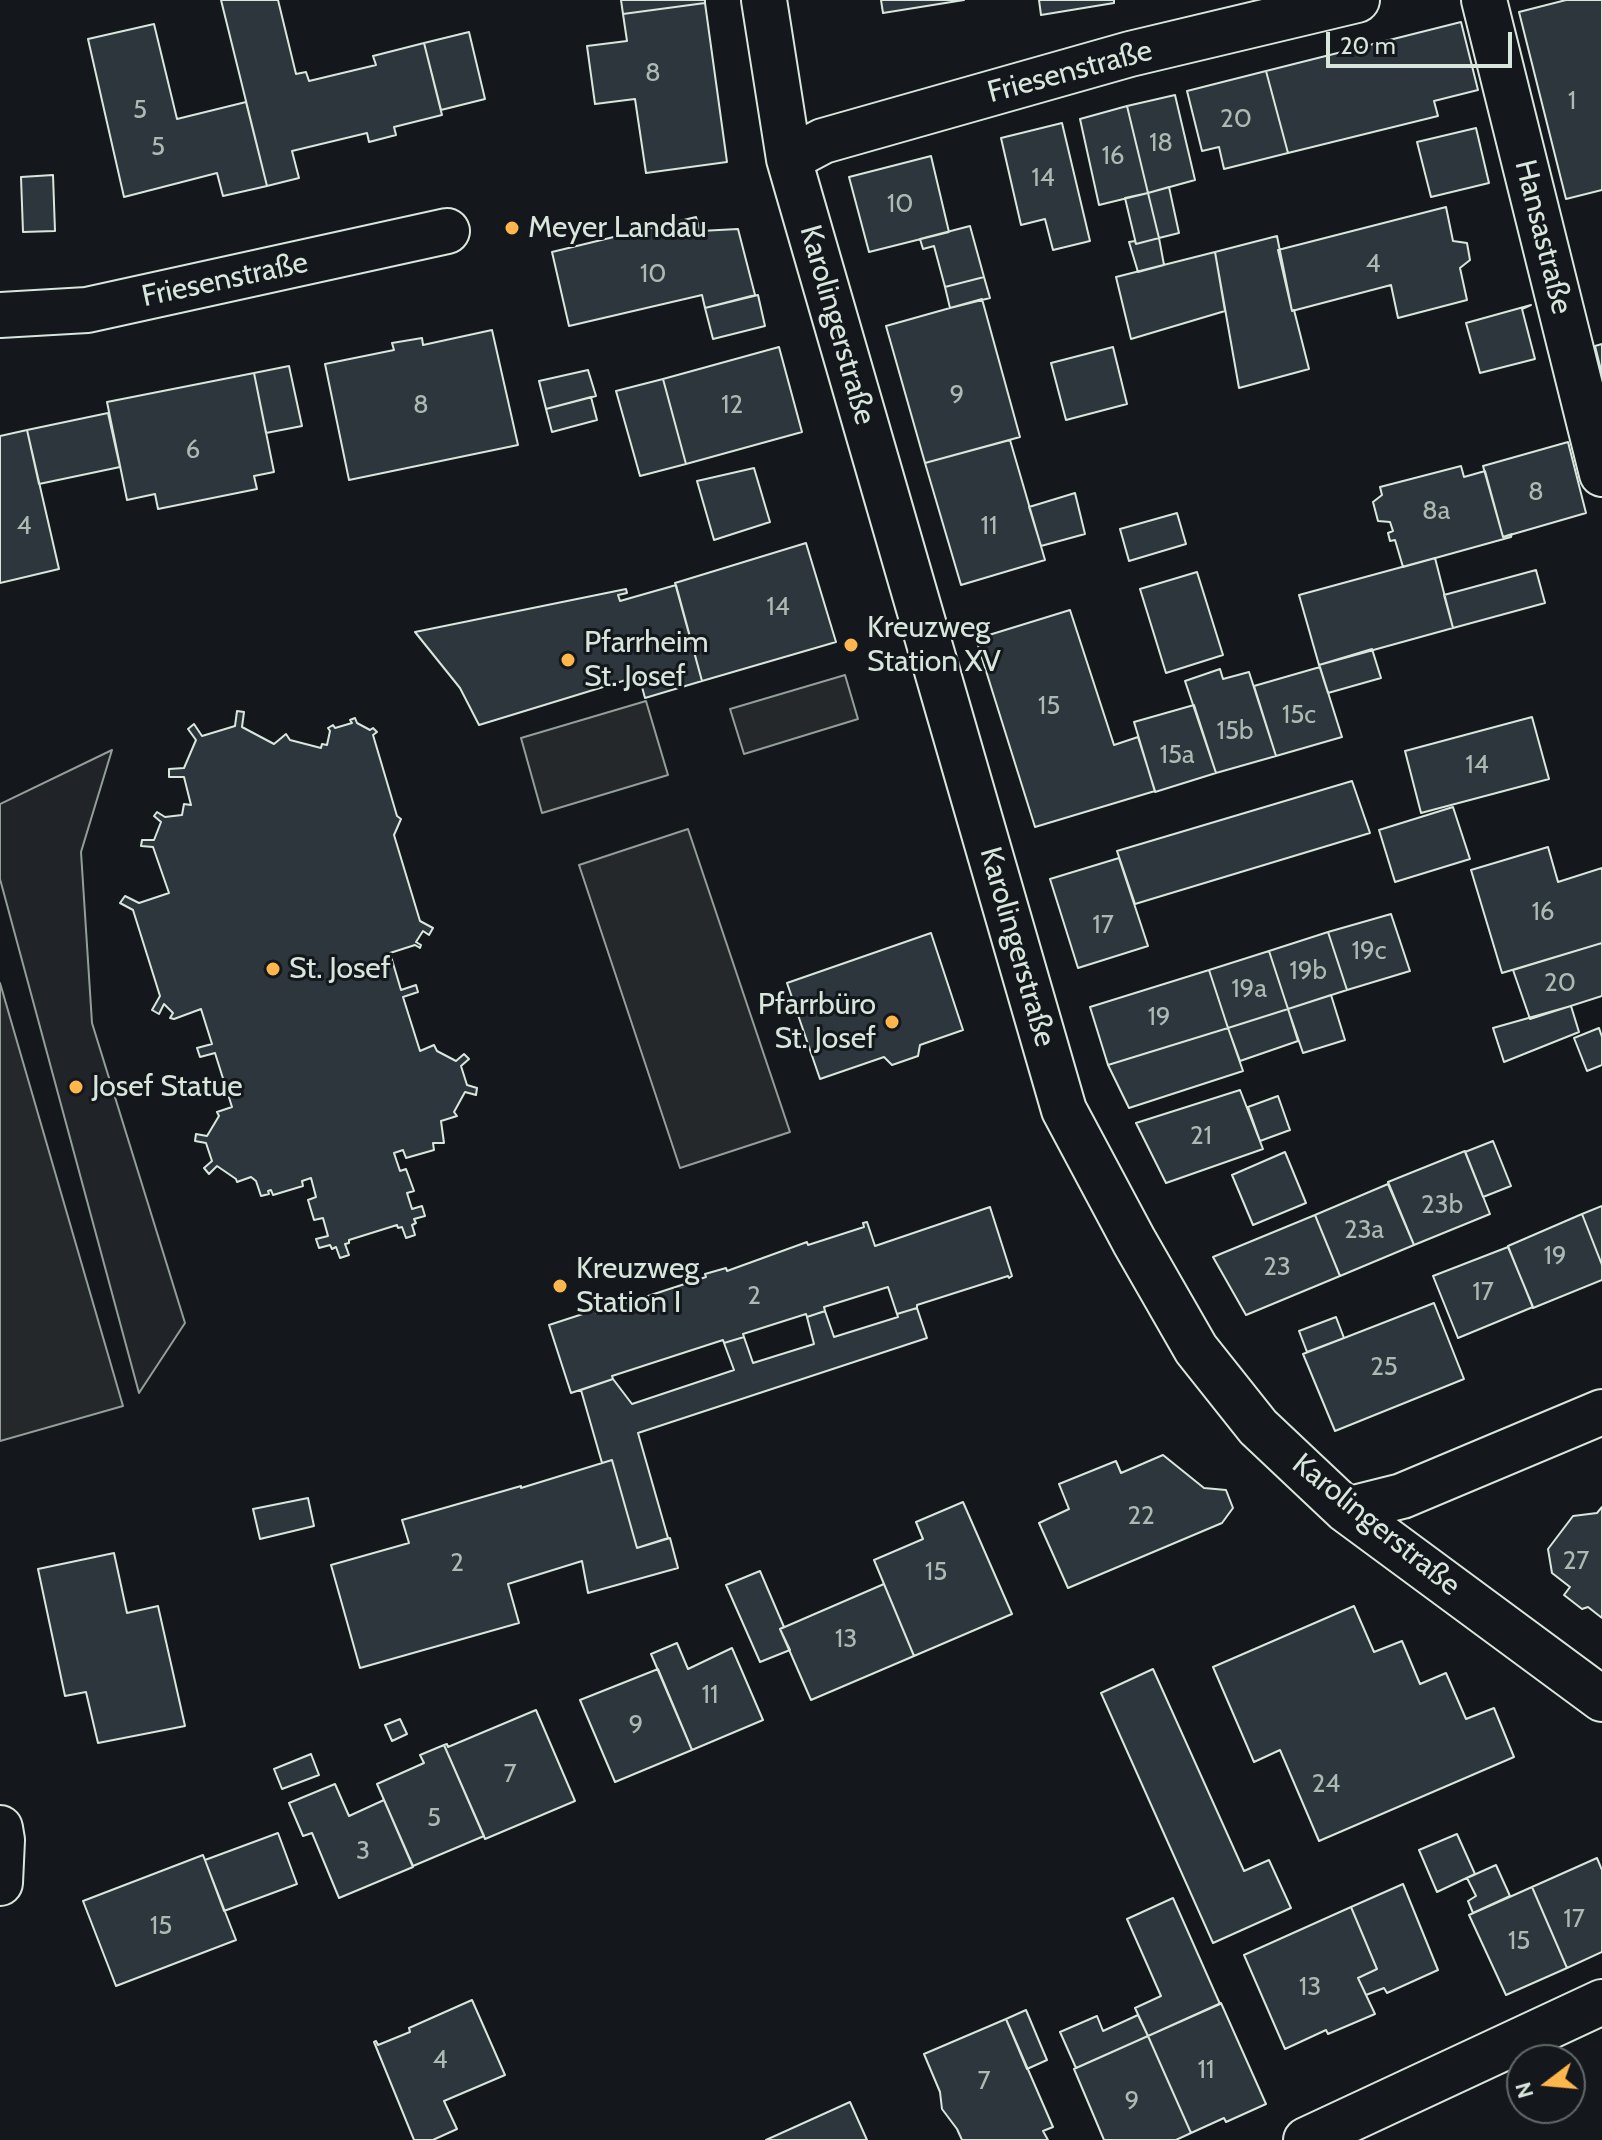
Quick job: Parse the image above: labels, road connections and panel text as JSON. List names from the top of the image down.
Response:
{
  "streets": {
    "street": ["Friesenstraße", "Hansastraße", "Karolingerstraße"]
  },
  "crossings": [
    ["Friesenstraße", "Karolingerstraße"]
  ],
  "places": [
    "Meyer Landau",
    "Kreuzweg Station XV",
    "Pfarrheim St. Josef",
    "St. Josef",
    "Pfarrbüro St. Josef",
    "Josef Statue",
    "Kreuzweg Station I"
  ],
  "house_numbers": [
    "8",
    "1",
    "5",
    "20",
    "18",
    "5",
    "16",
    "14",
    "10",
    "4",
    "10",
    "9",
    "8",
    "12",
    "6",
    "8",
    "8a",
    "4",
    "11",
    "14",
    "15",
    "15c",
    "15b",
    "15a",
    "14",
    "16",
    "17",
    "19c",
    "19b",
    "20",
    "19a",
    "19",
    "21",
    "23b",
    "23a",
    "19",
    "23",
    "17",
    "2",
    "25",
    "22",
    "27",
    "2",
    "15",
    "13",
    "11",
    "9",
    "7",
    "24",
    "5",
    "3",
    "17",
    "15",
    "15",
    "13",
    "4",
    "11",
    "7",
    "9"
  ],
  "scale_bar": "20 m",
  "north": "left"
}
